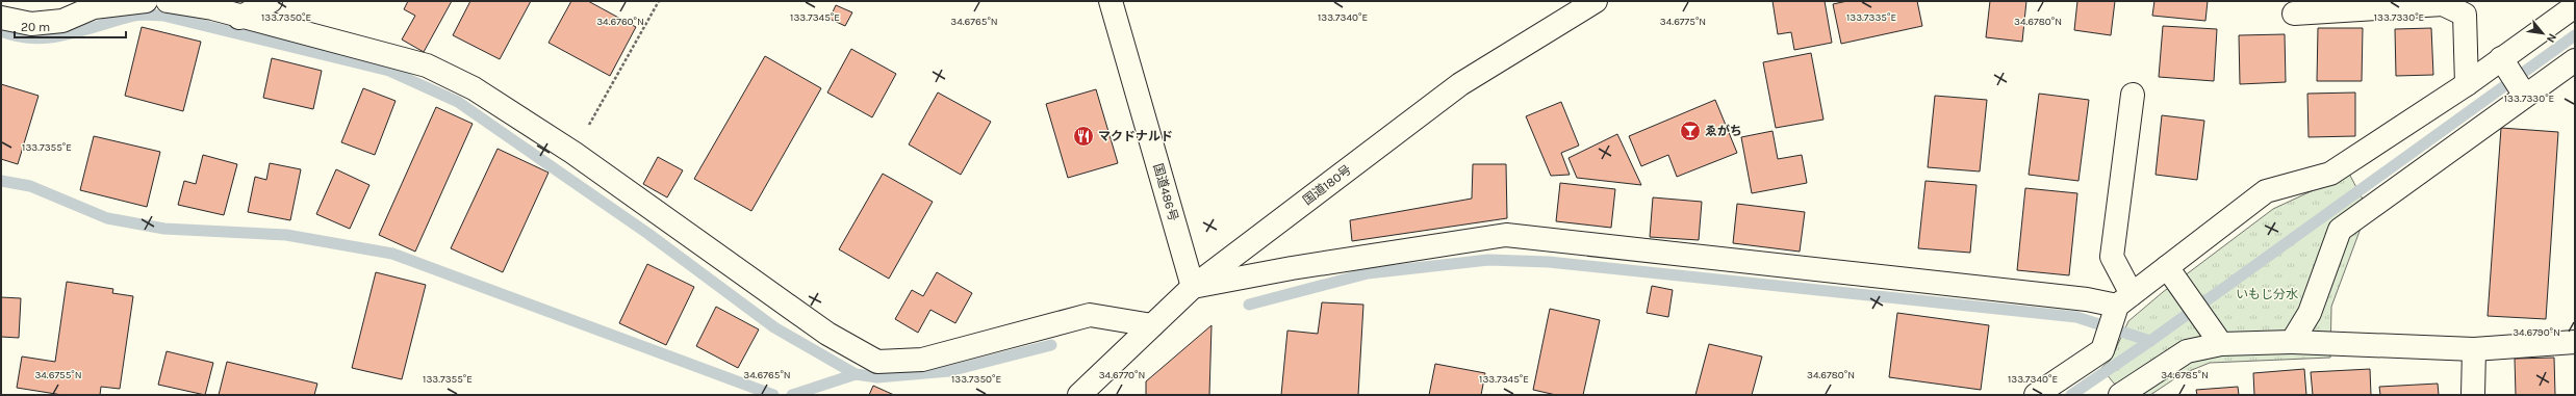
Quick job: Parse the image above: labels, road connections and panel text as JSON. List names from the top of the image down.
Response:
{
  "streets": {
    "main road": ["国道180号", "国道486号"]
  },
  "crossings": [
    ["国道180号", "国道486号"]
  ],
  "parks": ["いもじ分水"],
  "places": {
    "bar": ["ゑがち"],
    "restaurant": ["マクドナルド"]
  },
  "scale_bar": "20 m",
  "north": "bottom right",
  "coordinates": [
    "133.7335°E",
    "133.7330°E",
    "133.7350°E",
    "133.7345°E",
    "133.7340°E",
    "34.6760°N",
    "34.6765°N",
    "34.6775°N",
    "34.6780°N",
    "133.7355°E",
    "34.6790°N",
    "34.6755°N",
    "34.6770°N",
    "34.6785°N"
  ]
}
